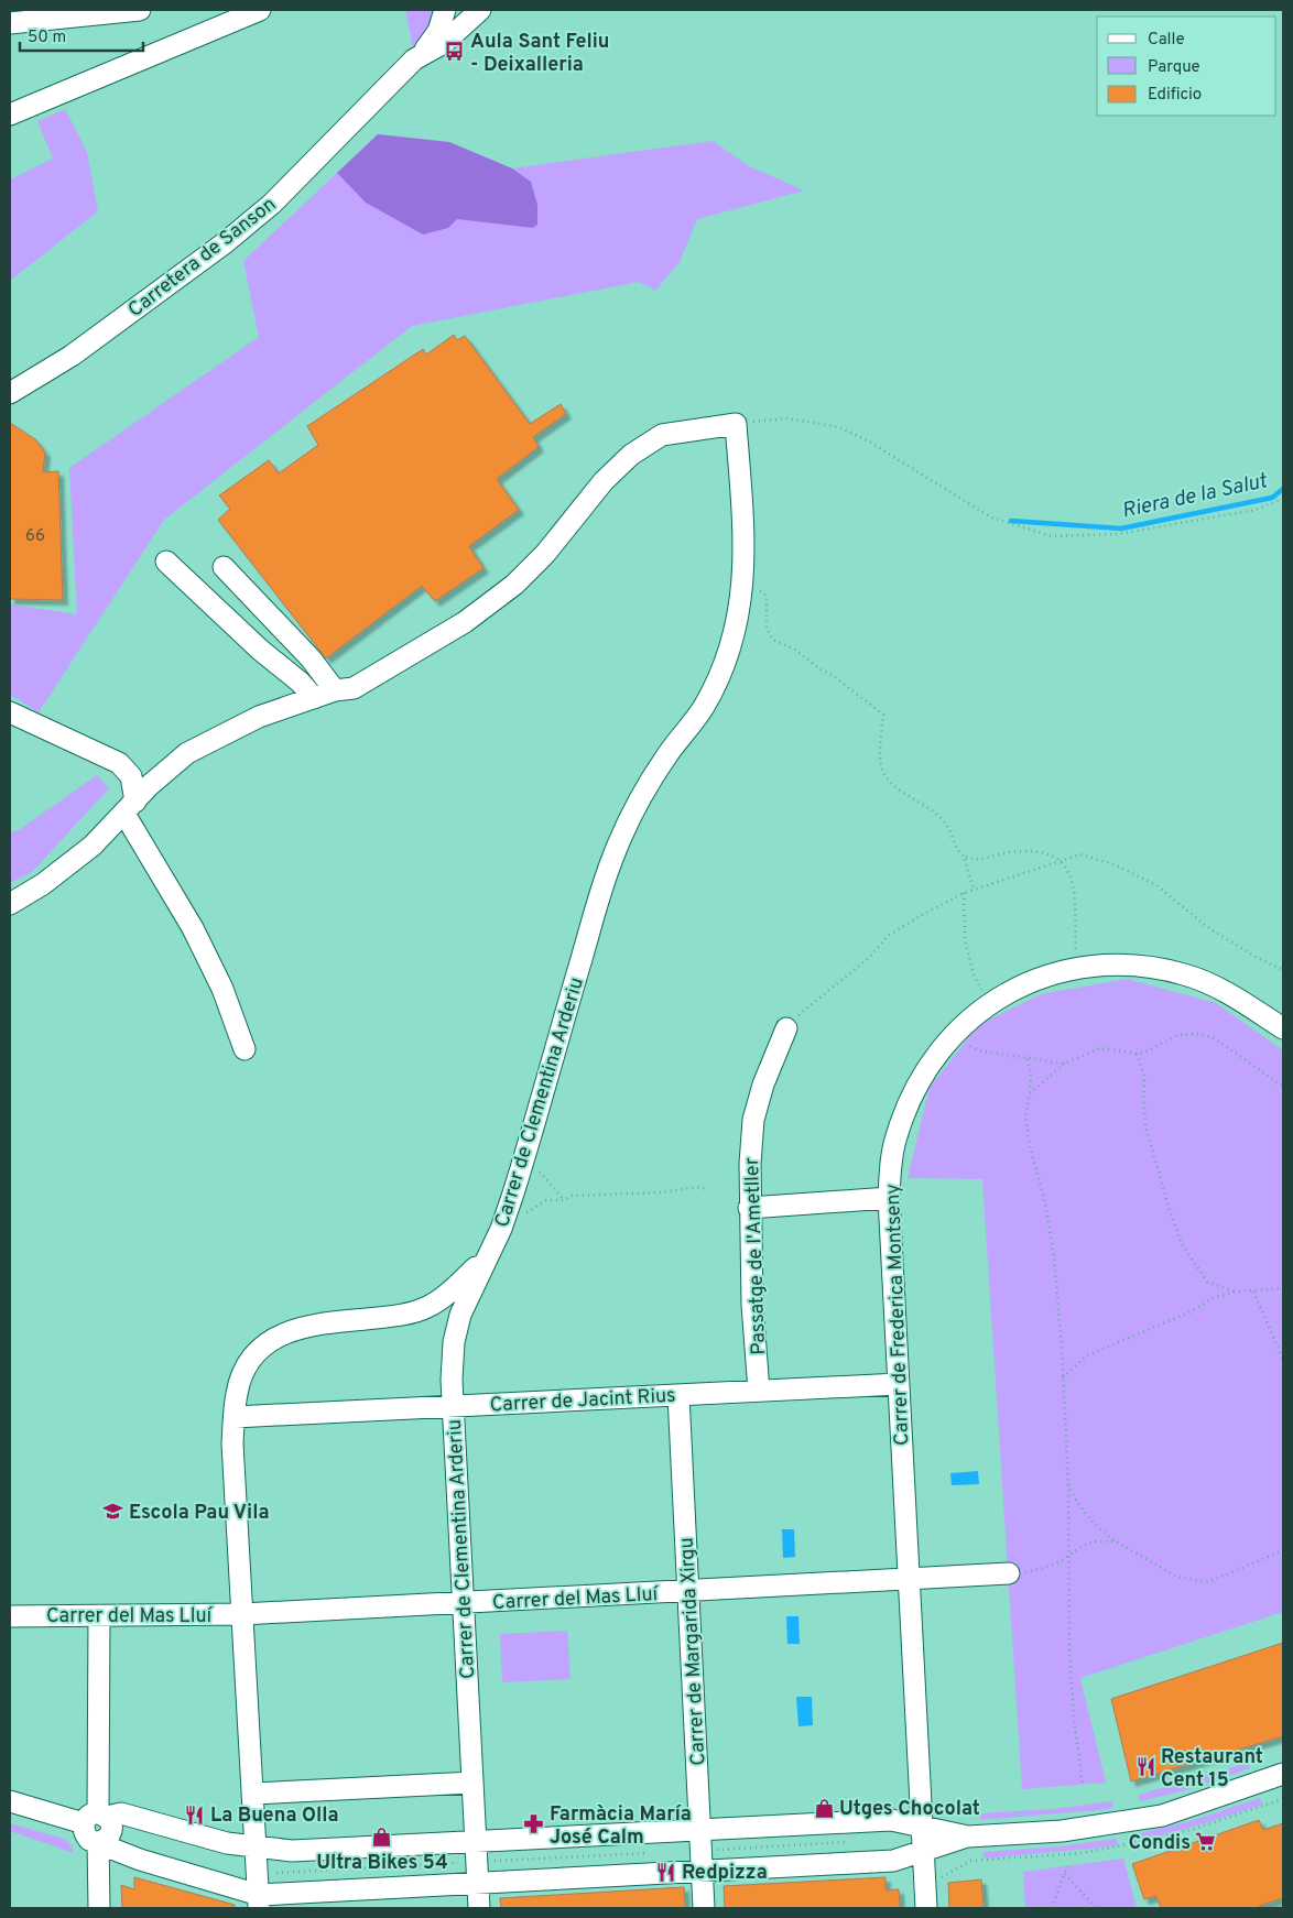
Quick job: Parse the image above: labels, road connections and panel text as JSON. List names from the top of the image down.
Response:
{
  "streets": {
    "street": [
      "Carretera de Sanson",
      "Carrer de Clementina Arderiu",
      "Passatge de l'Ametller",
      "Carrer de Frederica Montseny",
      "Carrer de Jacint Rius",
      "Carrer del Mas Lluí",
      "Carrer de Margarida Xirgu"
    ]
  },
  "crossings": [
    ["Carrer de Clementina Arderiu", "Carrer de Jacint Rius"],
    ["Carrer de Clementina Arderiu", "Carrer del Mas Lluí"],
    ["Passatge de l'Ametller", "Carrer de Jacint Rius"],
    ["Carrer de Frederica Montseny", "Carrer de Jacint Rius"],
    ["Carrer de Frederica Montseny", "Carrer del Mas Lluí"],
    ["Carrer de Jacint Rius", "Carrer de Margarida Xirgu"],
    ["Carrer del Mas Lluí", "Carrer de Margarida Xirgu"]
  ],
  "water": ["Riera de la Salut"],
  "places": {
    "bus stop": ["Aula Sant Feliu - Deixalleria"],
    "school or university": ["Escola Pau Vila"],
    "restaurant": ["Restaurant Cent 15", "La Buena Olla", "Redpizza"],
    "shop": ["Utges Chocolat", "Ultra Bikes 54"],
    "pharmacy": ["Farmàcia María José Calm"],
    "supermarket": ["Condis"]
  },
  "house_numbers": ["66"],
  "legend": ["Calle", "Parque", "Edificio"],
  "scale_bar": "50 m"
}
